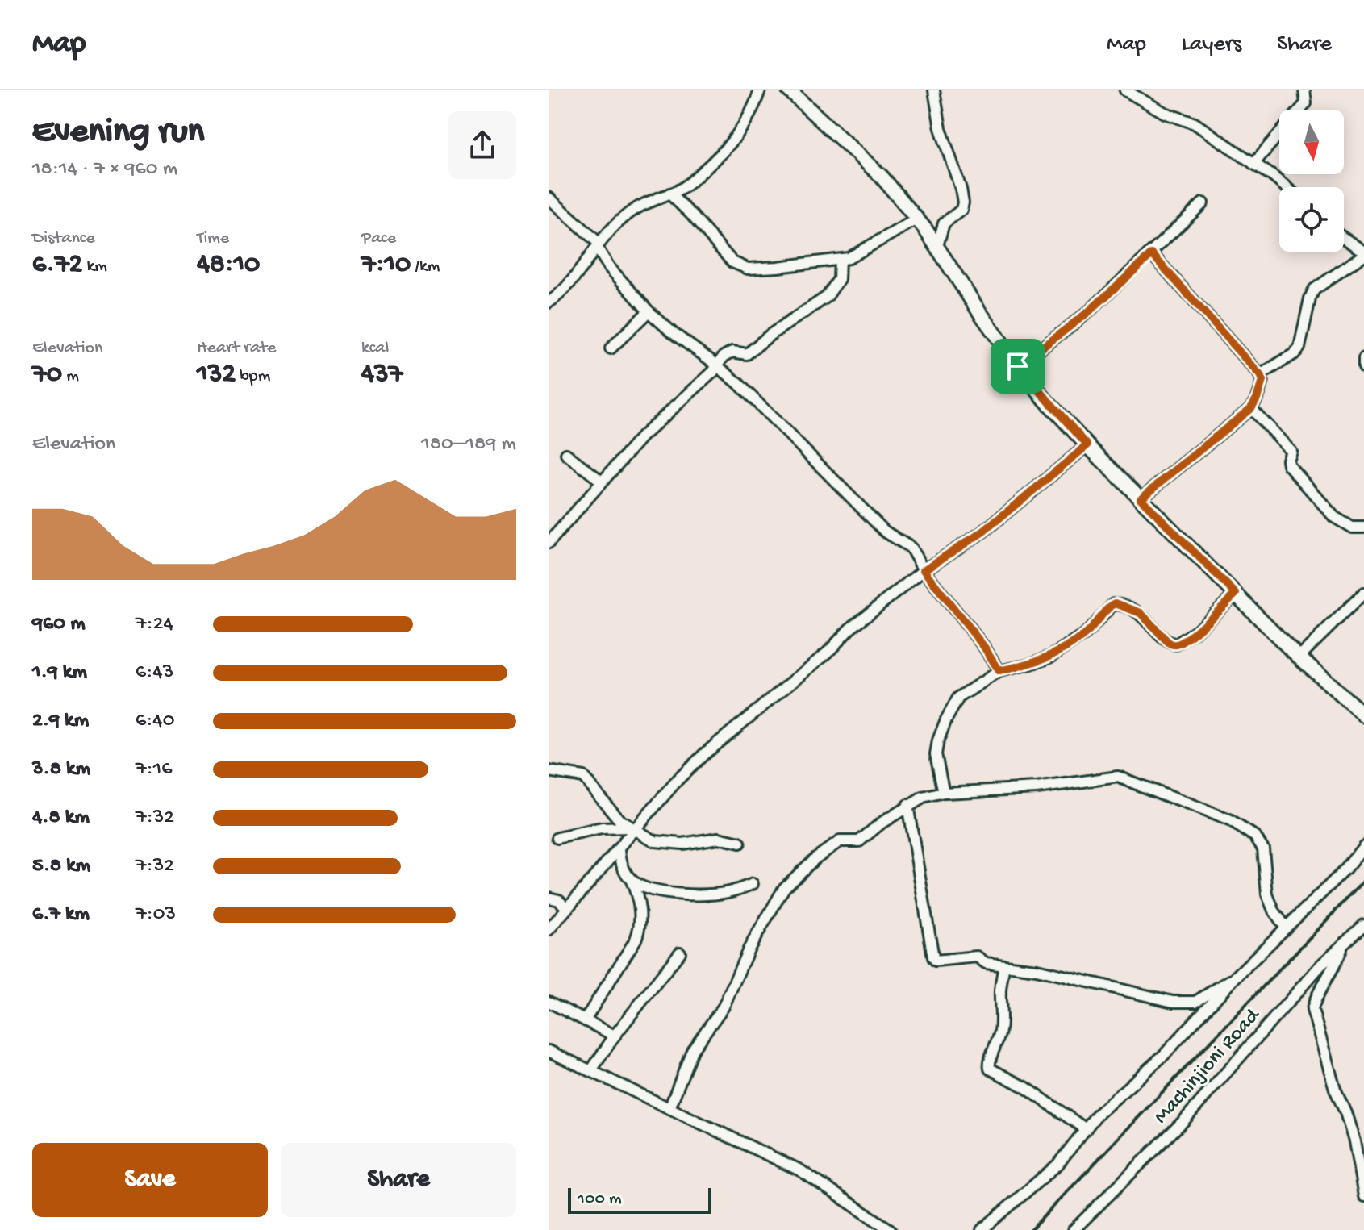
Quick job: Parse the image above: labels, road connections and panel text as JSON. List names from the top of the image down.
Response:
{
  "streets": {
    "street": ["Machinjioni Road"]
  },
  "scale_bar": "100 m",
  "north": "bottom",
  "page": {
    "header": "Map",
    "nav": ["Map", "Layers", "Share"],
    "heading": ["Evening run", "18:14 · 7 × 960 m"],
    "stats": [
      ["Distance", "6.72 km"],
      ["Time", "48:10"],
      ["Pace", "7:10 /km"],
      ["Elevation", "70 m"],
      ["Heart rate", "132 bpm"],
      ["kcal", "437"]
    ],
    "chart": ["Elevation", "180–189 m"],
    "list": [
      {
        "name": "960 m",
        "note": "7:24"
      },
      {
        "name": "1.9 km",
        "note": "6:43"
      },
      {
        "name": "2.9 km",
        "note": "6:40"
      },
      {
        "name": "3.8 km",
        "note": "7:16"
      },
      {
        "name": "4.8 km",
        "note": "7:32"
      },
      {
        "name": "5.8 km",
        "note": "7:32"
      },
      {
        "name": "6.7 km",
        "note": "7:03"
      }
    ],
    "buttons": ["Save", "Share"],
    "scale": "100 m"
  }
}
